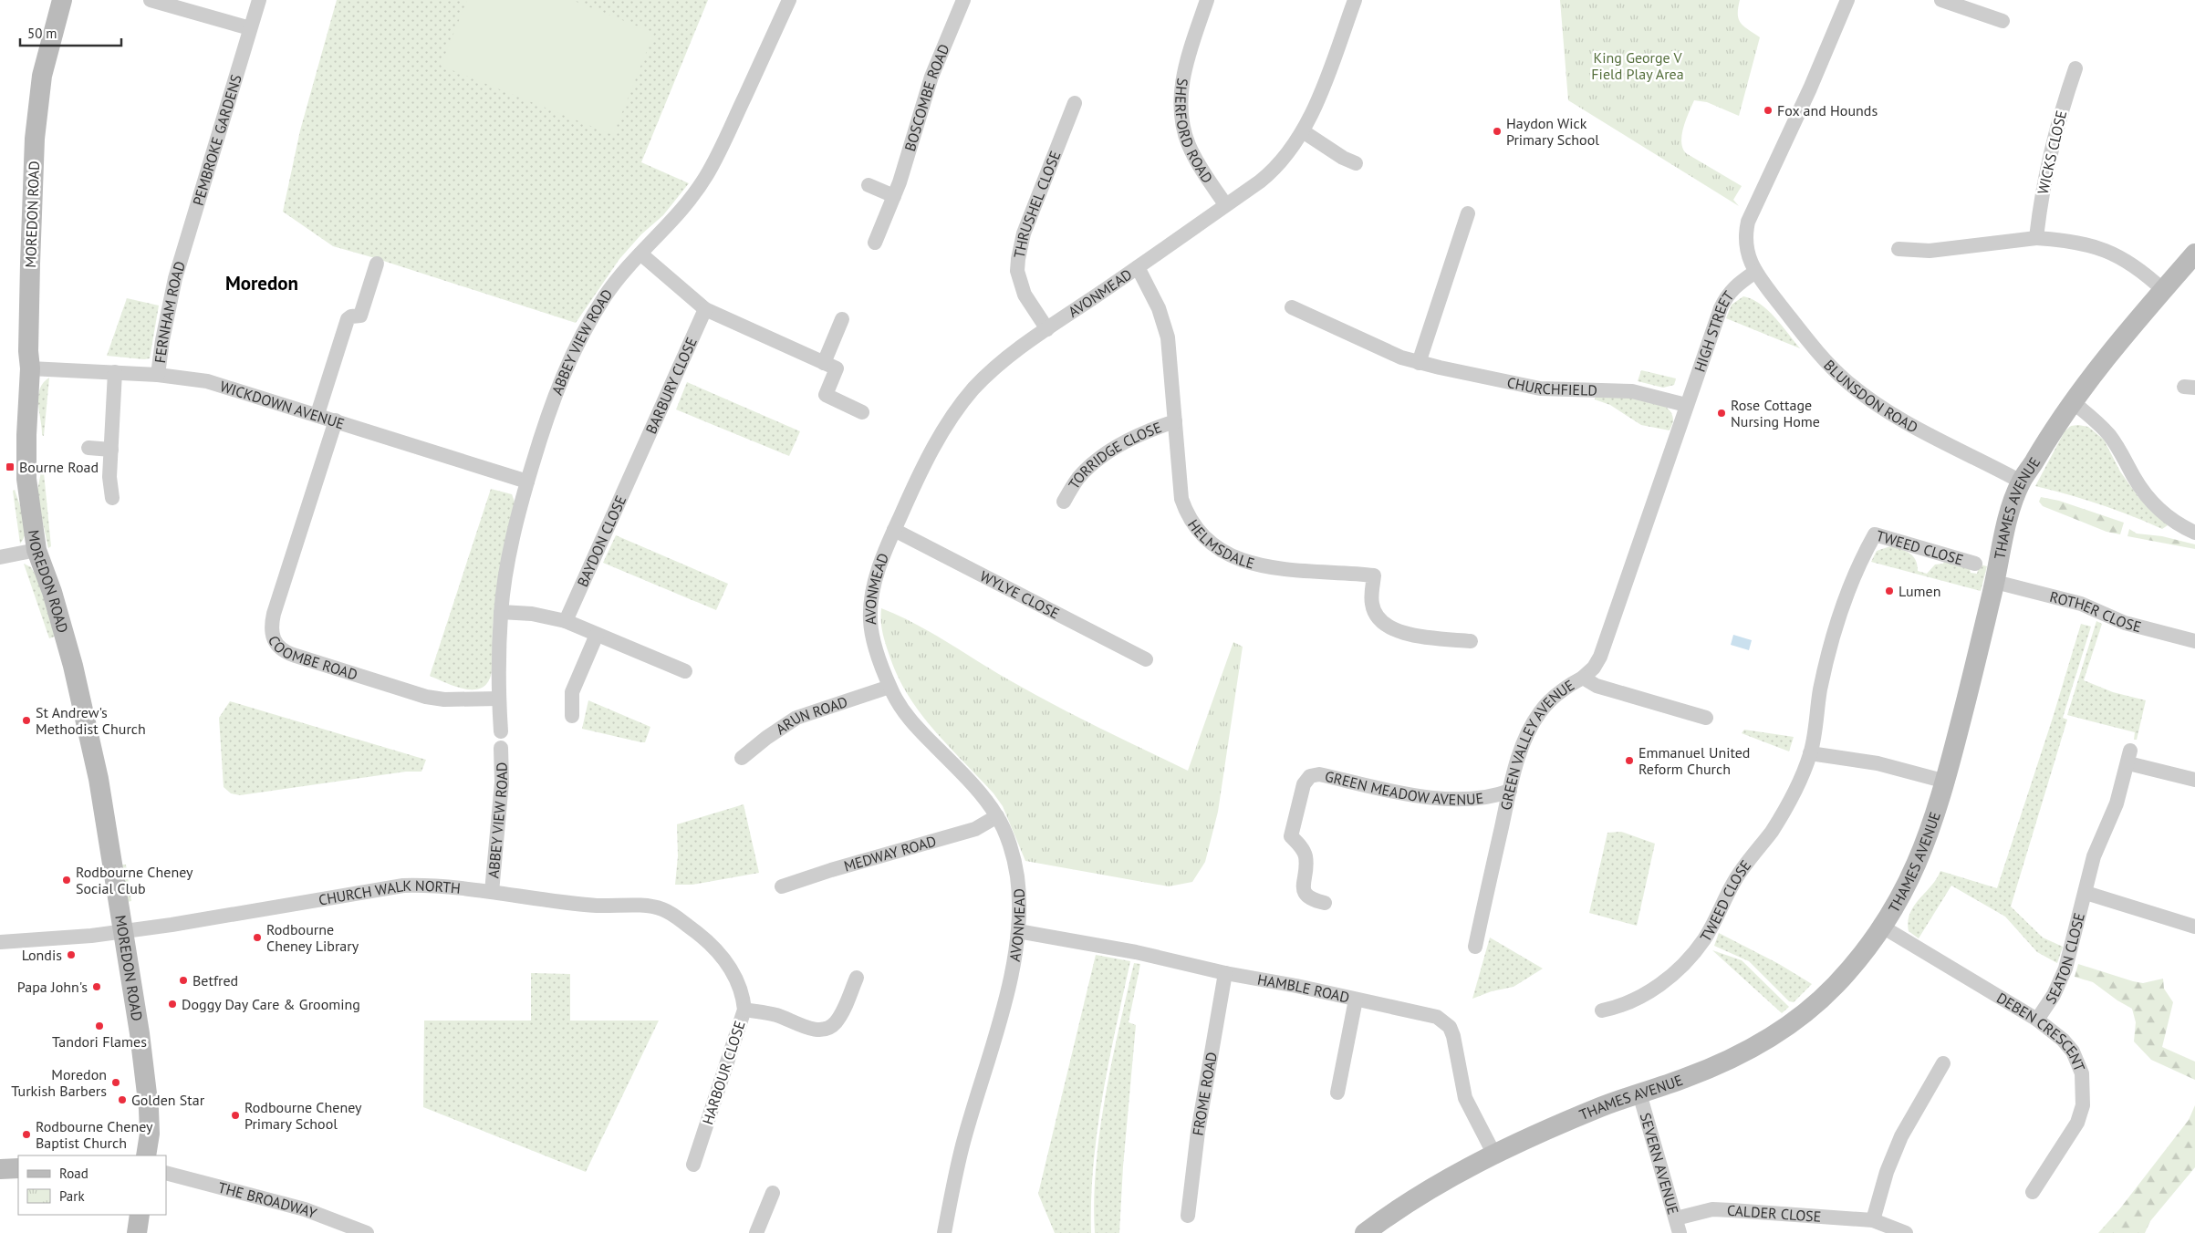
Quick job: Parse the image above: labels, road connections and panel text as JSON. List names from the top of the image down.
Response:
{
  "streets": {
    "street": [
      "BOSCOMBE ROAD",
      "SHERFORD ROAD",
      "PEMBROKE GARDENS",
      "WICKS CLOSE",
      "THRUSHEL CLOSE",
      "MOREDON ROAD",
      "AVONMEAD",
      "FERNHAM ROAD",
      "HIGH STREET",
      "ABBEY VIEW ROAD",
      "CHURCHFIELD",
      "BARBURY CLOSE",
      "BLUNSDON ROAD",
      "WICKDOWN AVENUE",
      "TORRIDGE CLOSE",
      "THAMES AVENUE",
      "BAYDON CLOSE",
      "HELMSDALE",
      "TWEED CLOSE",
      "WYLYE CLOSE",
      "ROTHER CLOSE",
      "COOMBE ROAD",
      "ARUN ROAD",
      "GREEN VALLEY AVENUE",
      "GREEN MEADOW AVENUE",
      "MEDWAY ROAD",
      "CHURCH WALK NORTH",
      "SEATON CLOSE",
      "HAMBLE ROAD",
      "DEBEN CRESCENT",
      "HARBOUR CLOSE",
      "FROME ROAD",
      "SEVERN AVENUE",
      "THE BROADWAY",
      "CALDER CLOSE"
    ]
  },
  "crossings": [
    ["SHERFORD ROAD", "AVONMEAD"],
    ["PEMBROKE GARDENS", "FERNHAM ROAD"],
    ["THRUSHEL CLOSE", "AVONMEAD"],
    ["MOREDON ROAD", "WICKDOWN AVENUE"],
    ["MOREDON ROAD", "CHURCH WALK NORTH"],
    ["AVONMEAD", "HELMSDALE"],
    ["AVONMEAD", "WYLYE CLOSE"],
    ["AVONMEAD", "ARUN ROAD"],
    ["AVONMEAD", "MEDWAY ROAD"],
    ["AVONMEAD", "HAMBLE ROAD"],
    ["FERNHAM ROAD", "WICKDOWN AVENUE"],
    ["HIGH STREET", "CHURCHFIELD"],
    ["HIGH STREET", "BLUNSDON ROAD"],
    ["HIGH STREET", "GREEN VALLEY AVENUE"],
    ["ABBEY VIEW ROAD", "WICKDOWN AVENUE"],
    ["ABBEY VIEW ROAD", "COOMBE ROAD"],
    ["ABBEY VIEW ROAD", "CHURCH WALK NORTH"],
    ["BARBURY CLOSE", "BAYDON CLOSE"],
    ["BLUNSDON ROAD", "THAMES AVENUE"],
    ["WICKDOWN AVENUE", "COOMBE ROAD"],
    ["TORRIDGE CLOSE", "HELMSDALE"],
    ["THAMES AVENUE", "ROTHER CLOSE"],
    ["THAMES AVENUE", "HAMBLE ROAD"],
    ["THAMES AVENUE", "DEBEN CRESCENT"],
    ["THAMES AVENUE", "SEVERN AVENUE"],
    ["GREEN VALLEY AVENUE", "GREEN MEADOW AVENUE"],
    ["CHURCH WALK NORTH", "HARBOUR CLOSE"],
    ["SEATON CLOSE", "DEBEN CRESCENT"],
    ["HAMBLE ROAD", "FROME ROAD"],
    ["SEVERN AVENUE", "CALDER CLOSE"]
  ],
  "districts": ["Moredon"],
  "parks": ["King George V Field Play Area"],
  "places": {
    "other": [
      "Fox and Hounds",
      "Haydon Wick Primary School",
      "Rose Cottage Nursing Home",
      "Lumen",
      "St Andrew's Methodist Church",
      "Emmanuel United Reform Church",
      "Rodbourne Cheney Social Club",
      "Rodbourne Cheney Library",
      "Londis",
      "Betfred",
      "Papa John's",
      "Doggy Day Care & Grooming",
      "Tandori Flames",
      "Moredon Turkish Barbers",
      "Golden Star",
      "Rodbourne Cheney Primary School",
      "Rodbourne Cheney Baptist Church"
    ],
    "transit": ["Bourne Road"]
  },
  "legend": ["Road", "Park"],
  "scale_bar": "50 m"
}
